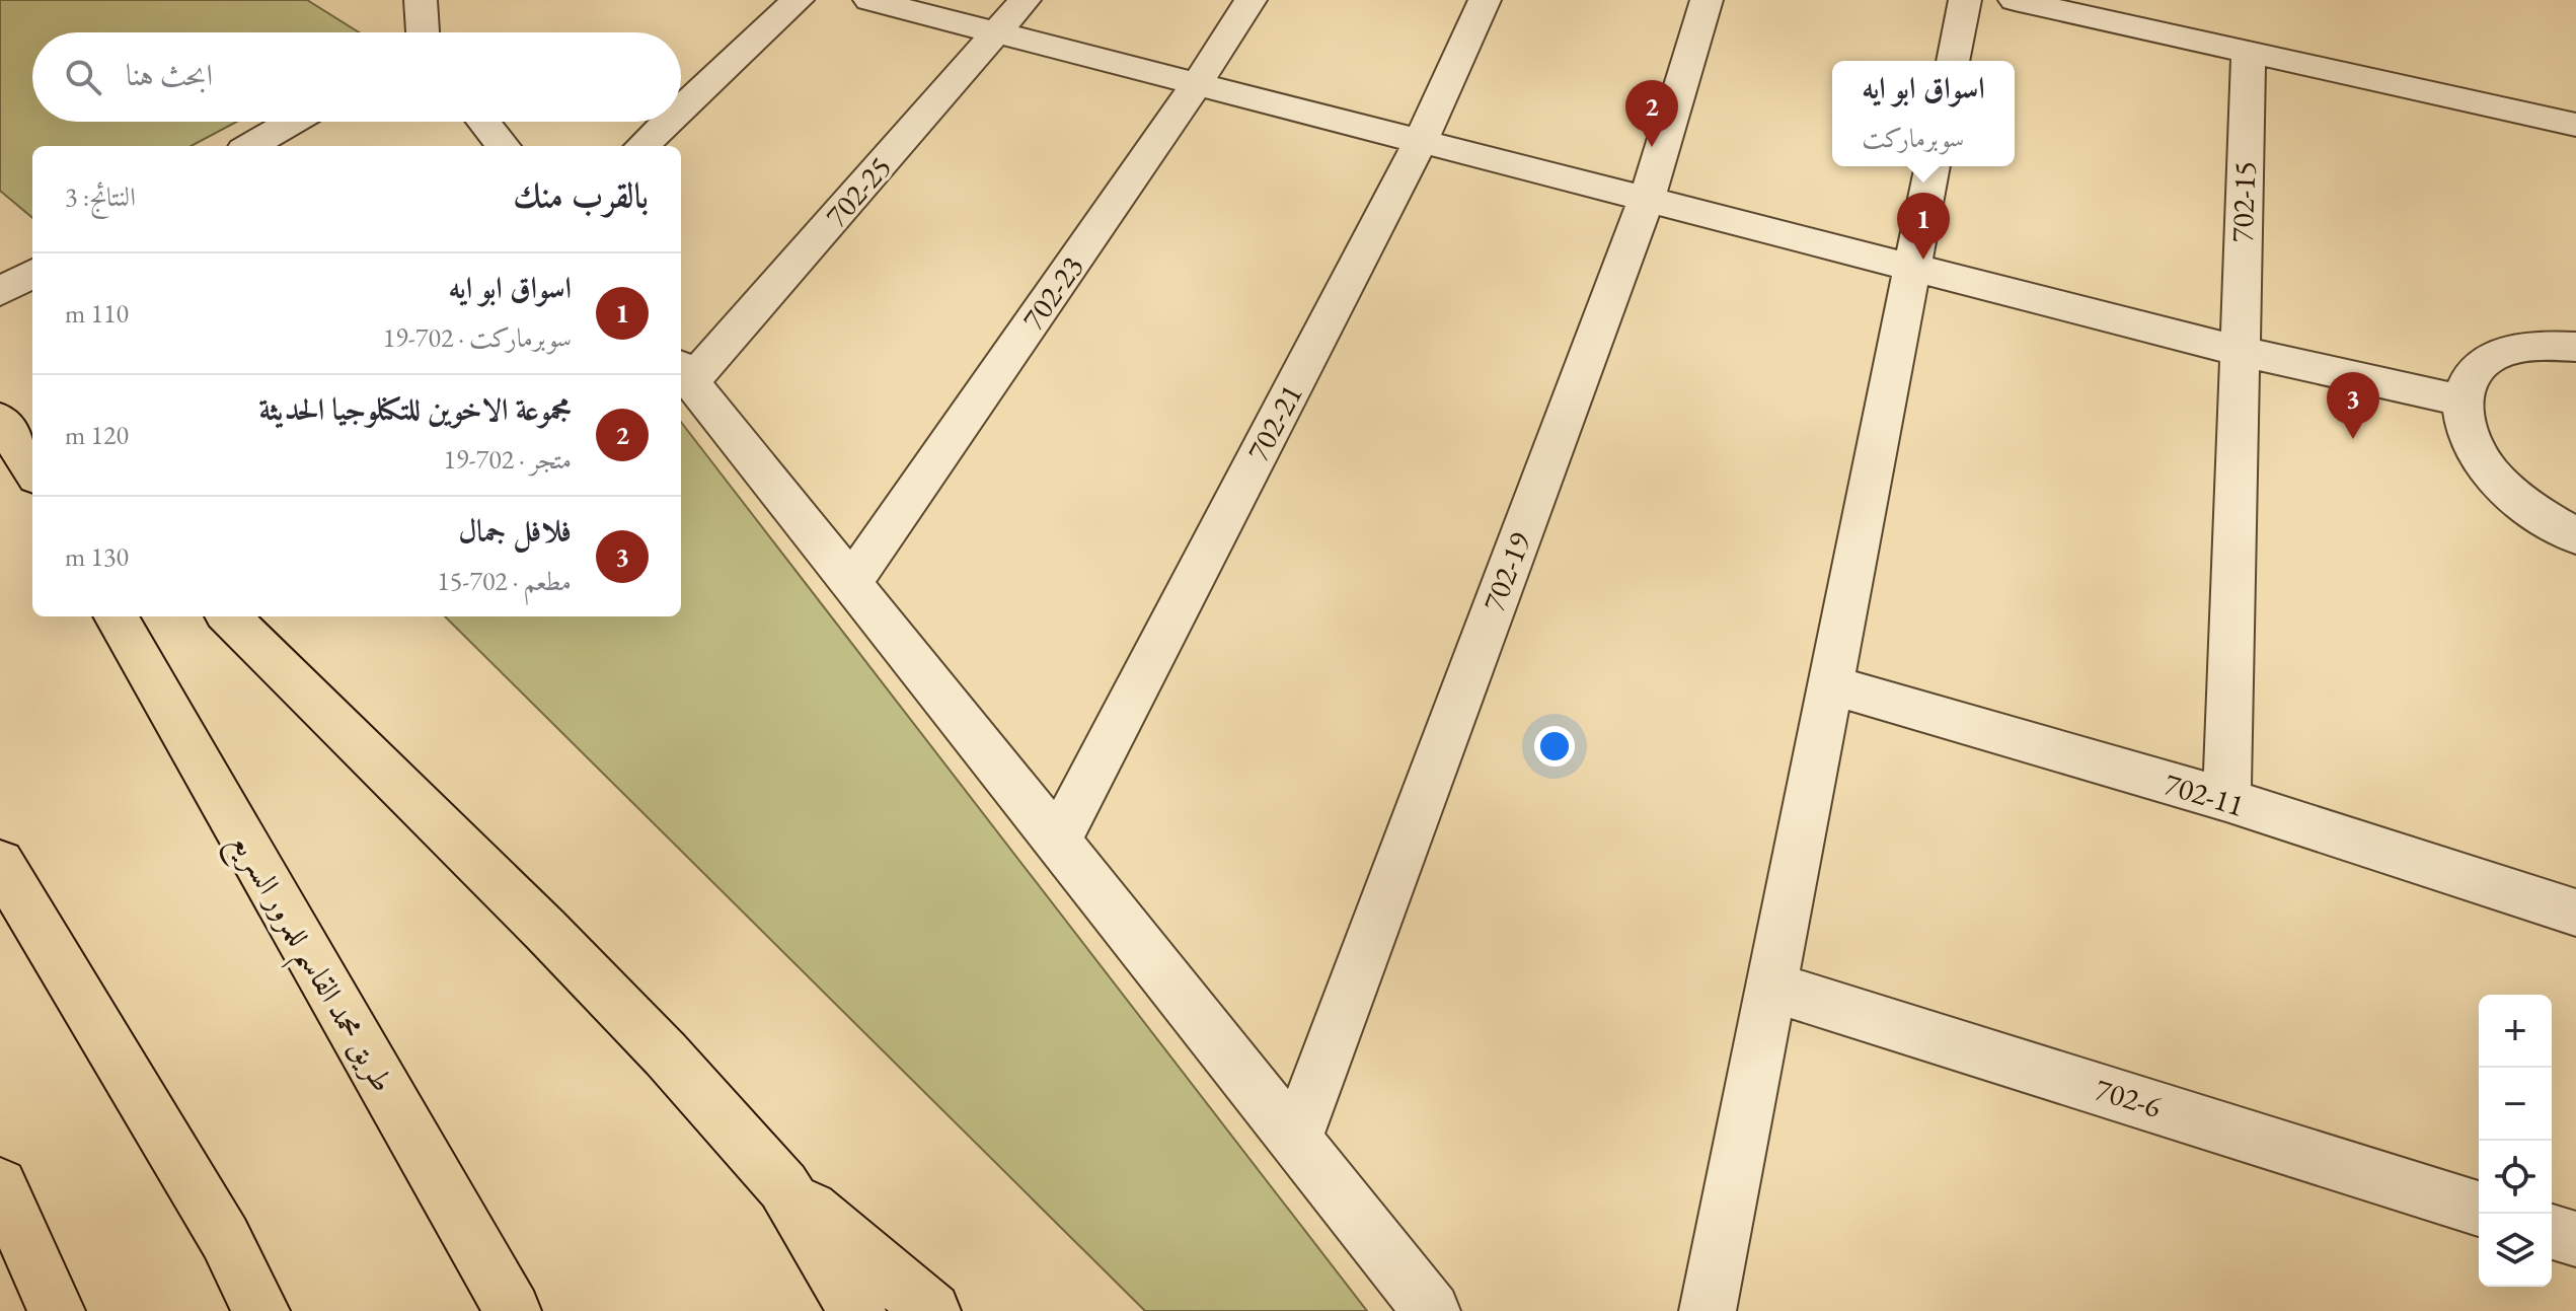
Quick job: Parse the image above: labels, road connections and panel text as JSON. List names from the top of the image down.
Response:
{
  "streets": {
    "highway": ["طريق محمد القاسم للمرور السريع"],
    "street": [
      "702-25",
      "702-15",
      "702-23",
      "702-21",
      "702-19",
      "702-11",
      "702-6"
    ]
  },
  "crossings": [
    ["702-15", "702-11"]
  ],
  "page": {
    "search": "ابحث هنا",
    "popup": ["اسواق ابو ايه", "سوبرماركت"],
    "pins": ["2", "1", "3"],
    "heading": ["بالقرب منك", "النتائج: 3"],
    "list": [
      {
        "mark": "1",
        "name": "اسواق ابو ايه",
        "note": "سوبرماركت · 702-19",
        "value": "110 m"
      },
      {
        "mark": "2",
        "name": "مجموعة الاخوين للتكنلوجيا الحديثة",
        "note": "متجر · 702-19",
        "value": "120 m"
      },
      {
        "mark": "3",
        "name": "فلافل جمال",
        "note": "مطعم · 702-15",
        "value": "130 m"
      }
    ],
    "map_buttons": ["+", "−"]
  }
}
